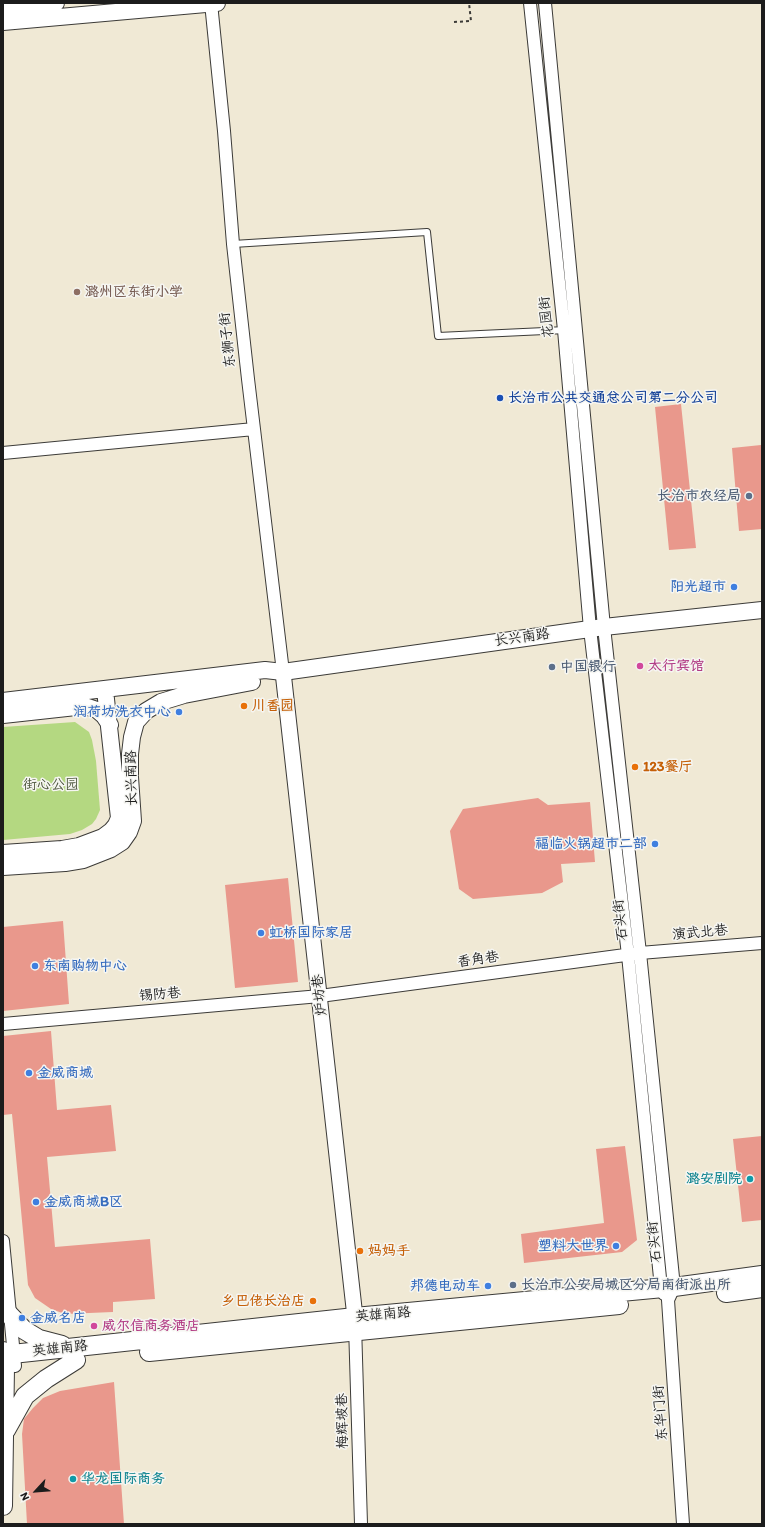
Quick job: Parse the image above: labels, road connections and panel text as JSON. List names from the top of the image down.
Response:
{
  "streets": {
    "main road": ["长兴南路", "英雄南路"],
    "street": [
      "花园街",
      "东狮子街",
      "石头街",
      "演武北巷",
      "香角巷",
      "锡防巷",
      "炉坊巷",
      "东华门街",
      "梅辉坡巷"
    ]
  },
  "crossings": [
    ["花园街", "长兴南路"],
    ["花园街", "石头街"],
    ["东狮子街", "长兴南路"],
    ["东狮子街", "炉坊巷"],
    ["长兴南路", "石头街"],
    ["长兴南路", "炉坊巷"],
    ["石头街", "演武北巷"],
    ["石头街", "香角巷"],
    ["石头街", "英雄南路"],
    ["石头街", "东华门街"],
    ["演武北巷", "香角巷"],
    ["香角巷", "锡防巷"],
    ["香角巷", "炉坊巷"],
    ["锡防巷", "炉坊巷"],
    ["炉坊巷", "英雄南路"],
    ["炉坊巷", "梅辉坡巷"],
    ["英雄南路", "东华门街"],
    ["英雄南路", "梅辉坡巷"]
  ],
  "parks": ["街心公园"],
  "places": [
    "潞州区东街小学",
    "长治市公共交通总公司第二分公司",
    "长治市农经局",
    "阳光超市",
    "太行宾馆",
    "中国银行",
    "川香园",
    "润荷坊洗衣中心",
    "123餐厅",
    "福临火锅超市二部",
    "虹桥国际家居",
    "东南购物中心",
    "金威商城",
    "潞安剧院",
    "金威商城B区",
    "塑料大世界",
    "妈妈手",
    "长治市公安局城区分局南街派出所",
    "邦德电动车",
    "乡巴佬长治店",
    "金威名店",
    "威尔信商务酒店",
    "华龙国际商务"
  ],
  "north": "bottom left"
}
